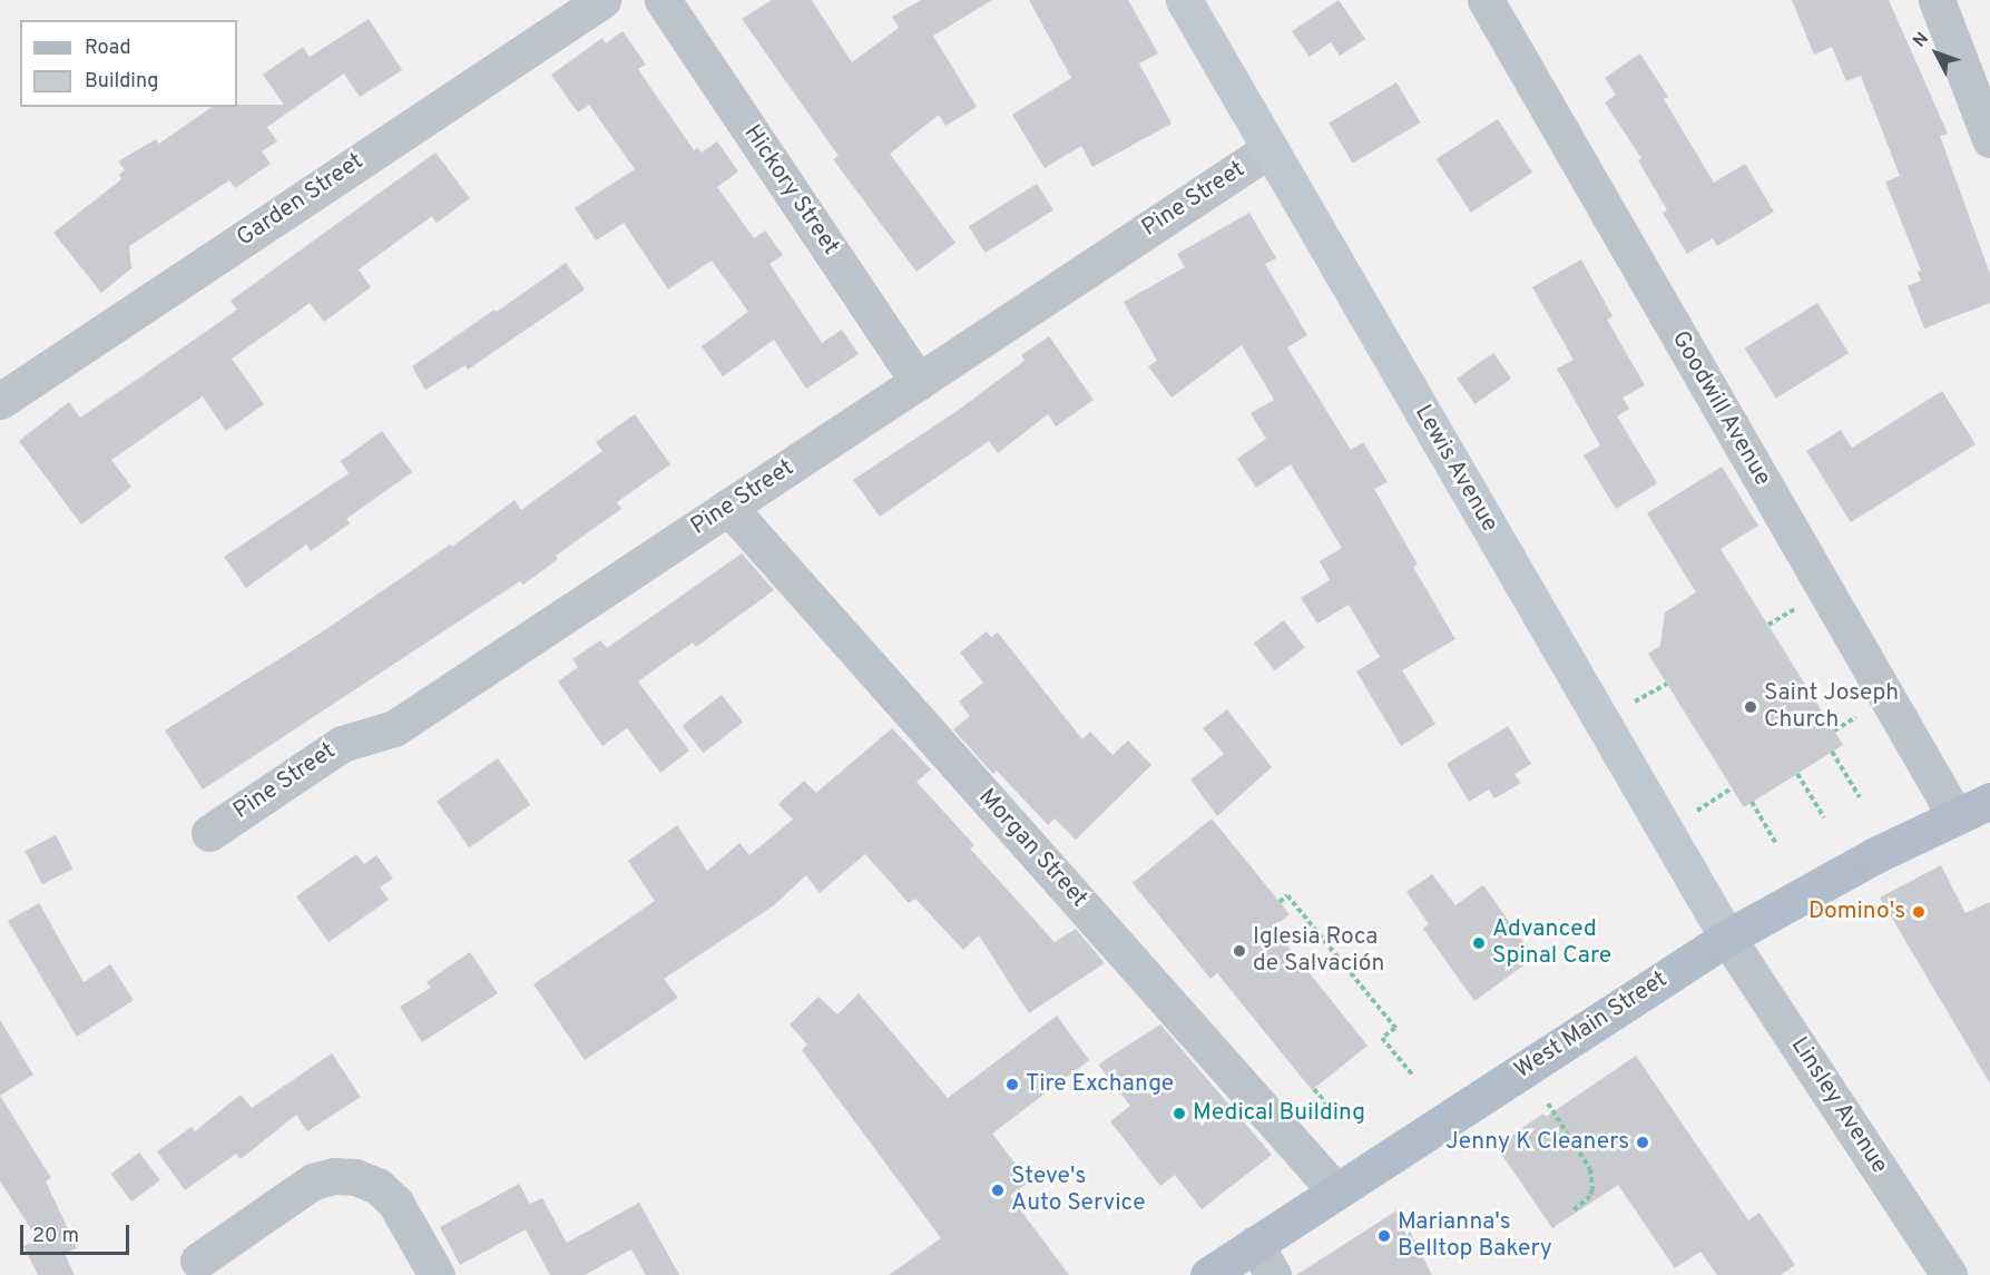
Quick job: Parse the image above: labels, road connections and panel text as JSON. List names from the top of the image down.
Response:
{
  "streets": {
    "main road": ["Lewis Avenue", "West Main Street"],
    "street": [
      "Hickory Street",
      "Pine Street",
      "Garden Street",
      "Goodwill Avenue",
      "Morgan Street",
      "Linsley Avenue"
    ]
  },
  "crossings": [
    ["Hickory Street", "Pine Street"],
    ["Pine Street", "Lewis Avenue"],
    ["Pine Street", "Morgan Street"],
    ["Goodwill Avenue", "West Main Street"],
    ["Lewis Avenue", "West Main Street"],
    ["Lewis Avenue", "Linsley Avenue"],
    ["Morgan Street", "West Main Street"],
    ["West Main Street", "Linsley Avenue"]
  ],
  "places": [
    "Saint Joseph Church",
    "Domino's",
    "Advanced Spinal Care",
    "Iglesia Roca de Salvación",
    "Tire Exchange",
    "Medical Building",
    "Jenny K Cleaners",
    "Steve's Auto Service",
    "Marianna's Belltop Bakery"
  ],
  "legend": ["Road", "Building"],
  "scale_bar": "20 m",
  "north": "top left"
}
